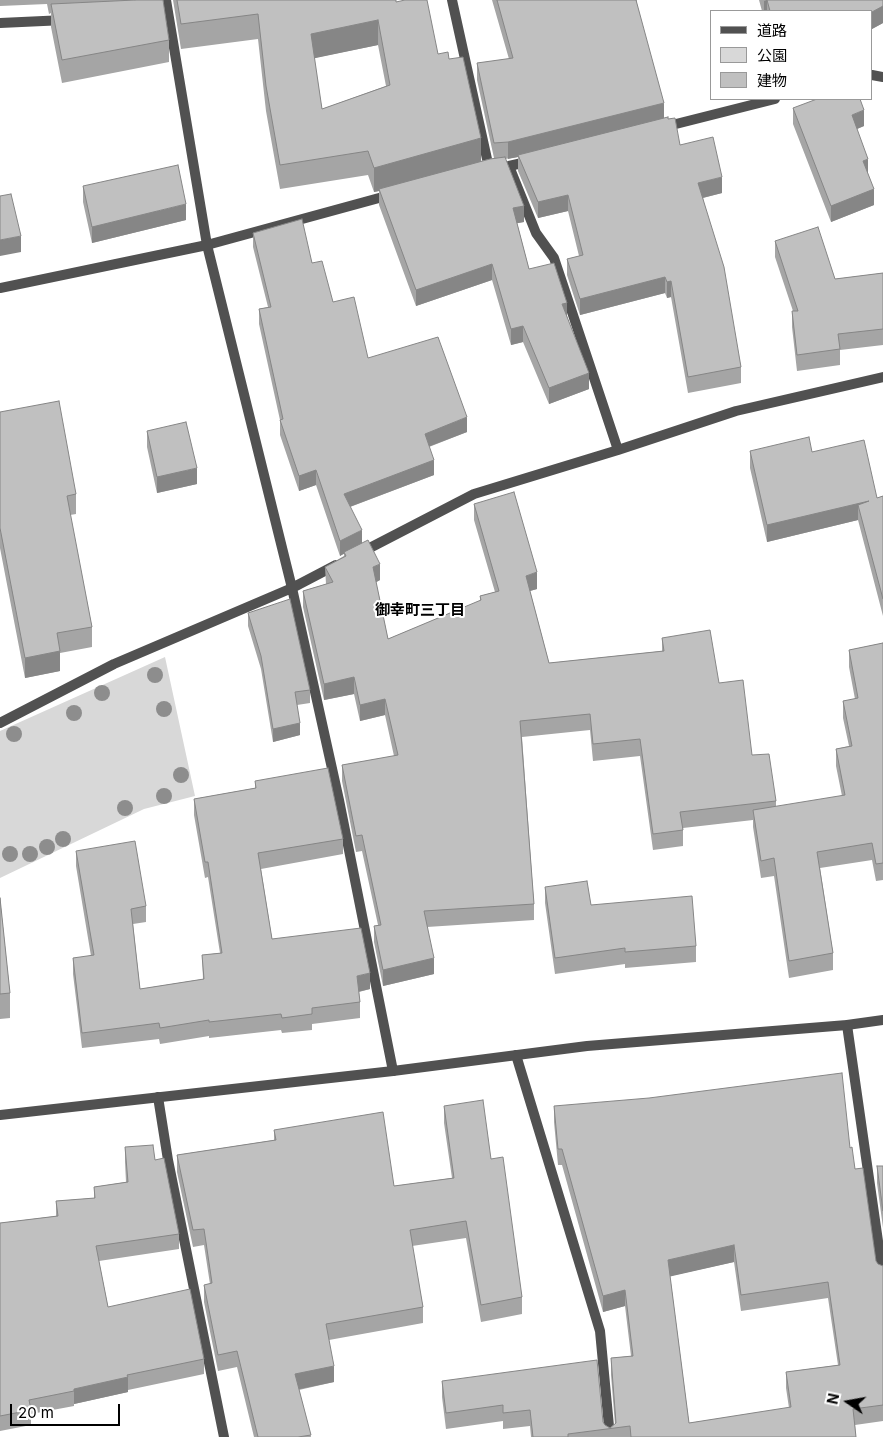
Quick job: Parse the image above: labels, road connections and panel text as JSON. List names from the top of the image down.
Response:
{
  "districts": ["御幸町三丁目"],
  "legend": ["道路", "公園", "建物"],
  "scale_bar": "20 m",
  "north": "left"
}
